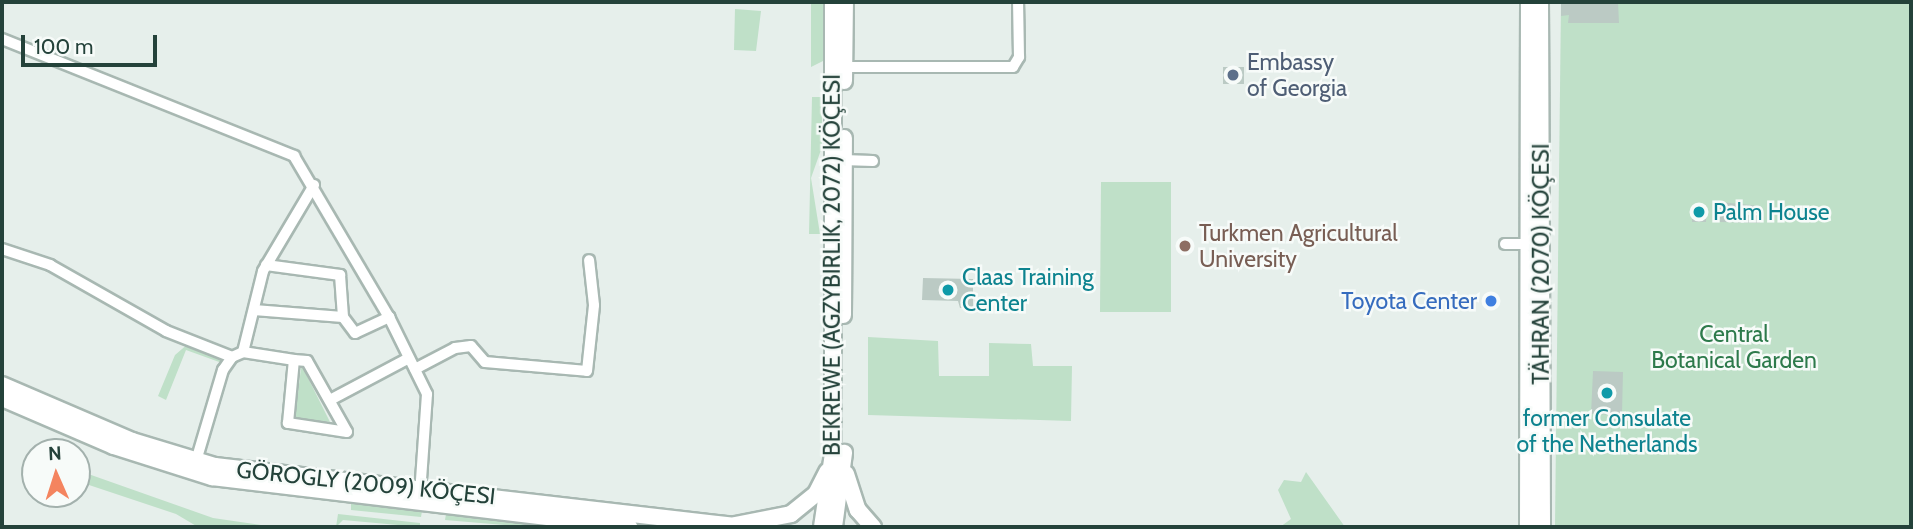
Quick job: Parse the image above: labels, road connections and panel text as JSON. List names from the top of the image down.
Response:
{
  "streets": {
    "main road": ["TÄHRAN (2070) KÖÇESI", "BEKREWE (AGZYBIRLIK, 2072) KÖÇESI", "GÖROGLY (2009) KÖÇESI"]
  },
  "crossings": [
    ["BEKREWE (AGZYBIRLIK, 2072) KÖÇESI", "GÖROGLY (2009) KÖÇESI"]
  ],
  "parks": ["Central Botanical Garden"],
  "places": [
    "Embassy of Georgia",
    "Palm House",
    "Turkmen Agricultural University",
    "Claas Training Center",
    "Toyota Center",
    "former Consulate of the Netherlands"
  ],
  "scale_bar": "100 m",
  "north": "top"
}
